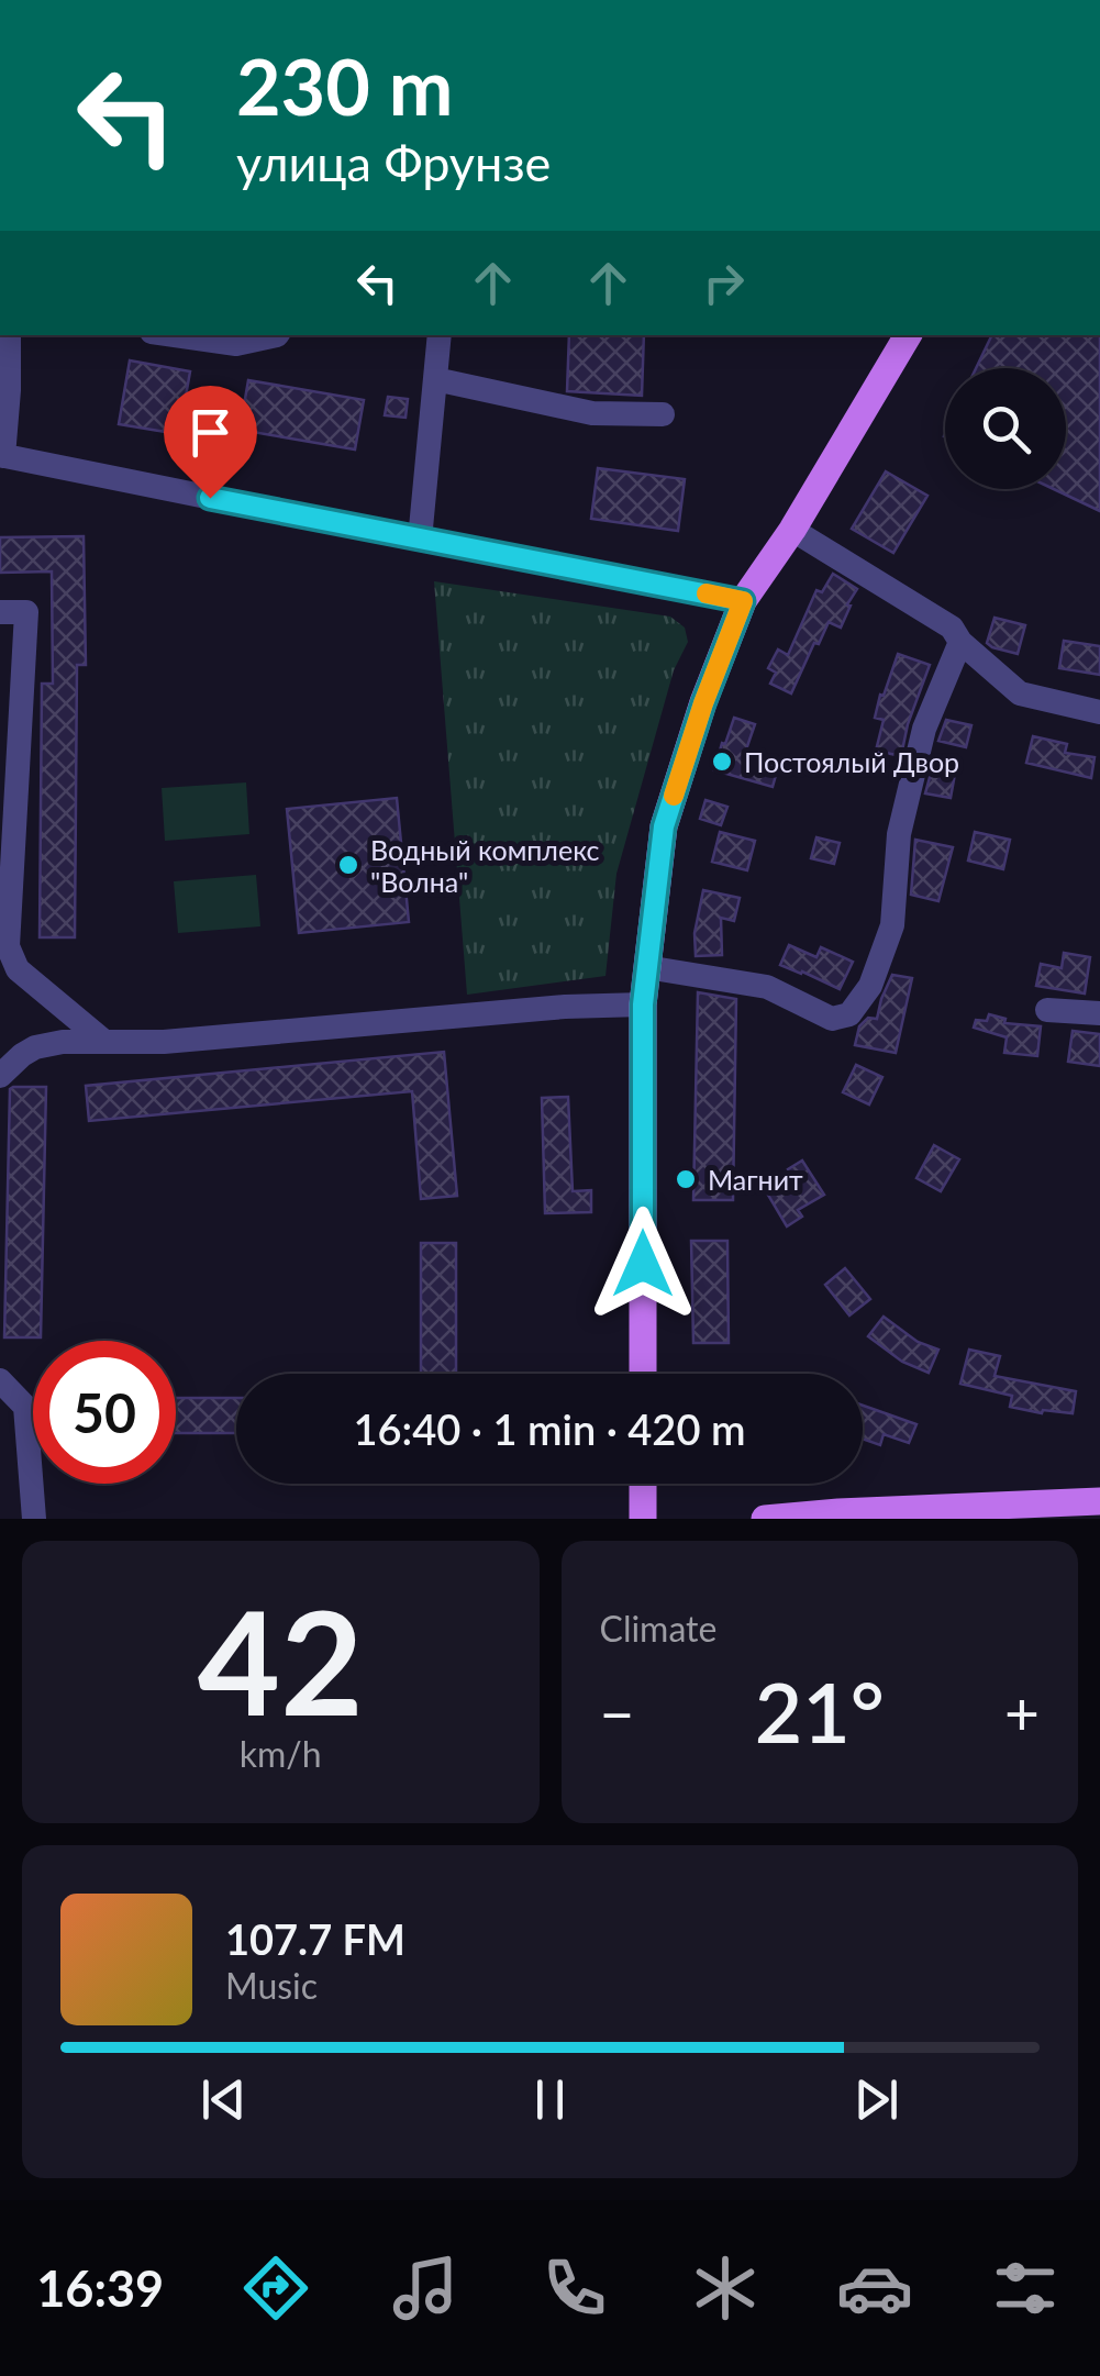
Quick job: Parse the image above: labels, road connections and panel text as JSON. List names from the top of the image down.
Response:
{
  "places": ["Постоялый Двор", "Водный комплекс \"Волна\"", "Магнит"],
  "page": {
    "turn": ["230 m", "улица Фрунзе"],
    "limit": "50",
    "trip": "16:40 · 1 min · 420 m",
    "tile": [
      ["42", "km/h"],
      "Climate"
    ],
    "heat": ["−", "21°", "+"],
    "song": ["107.7 FM", "Music"],
    "tabs": "16:39"
  }
}
